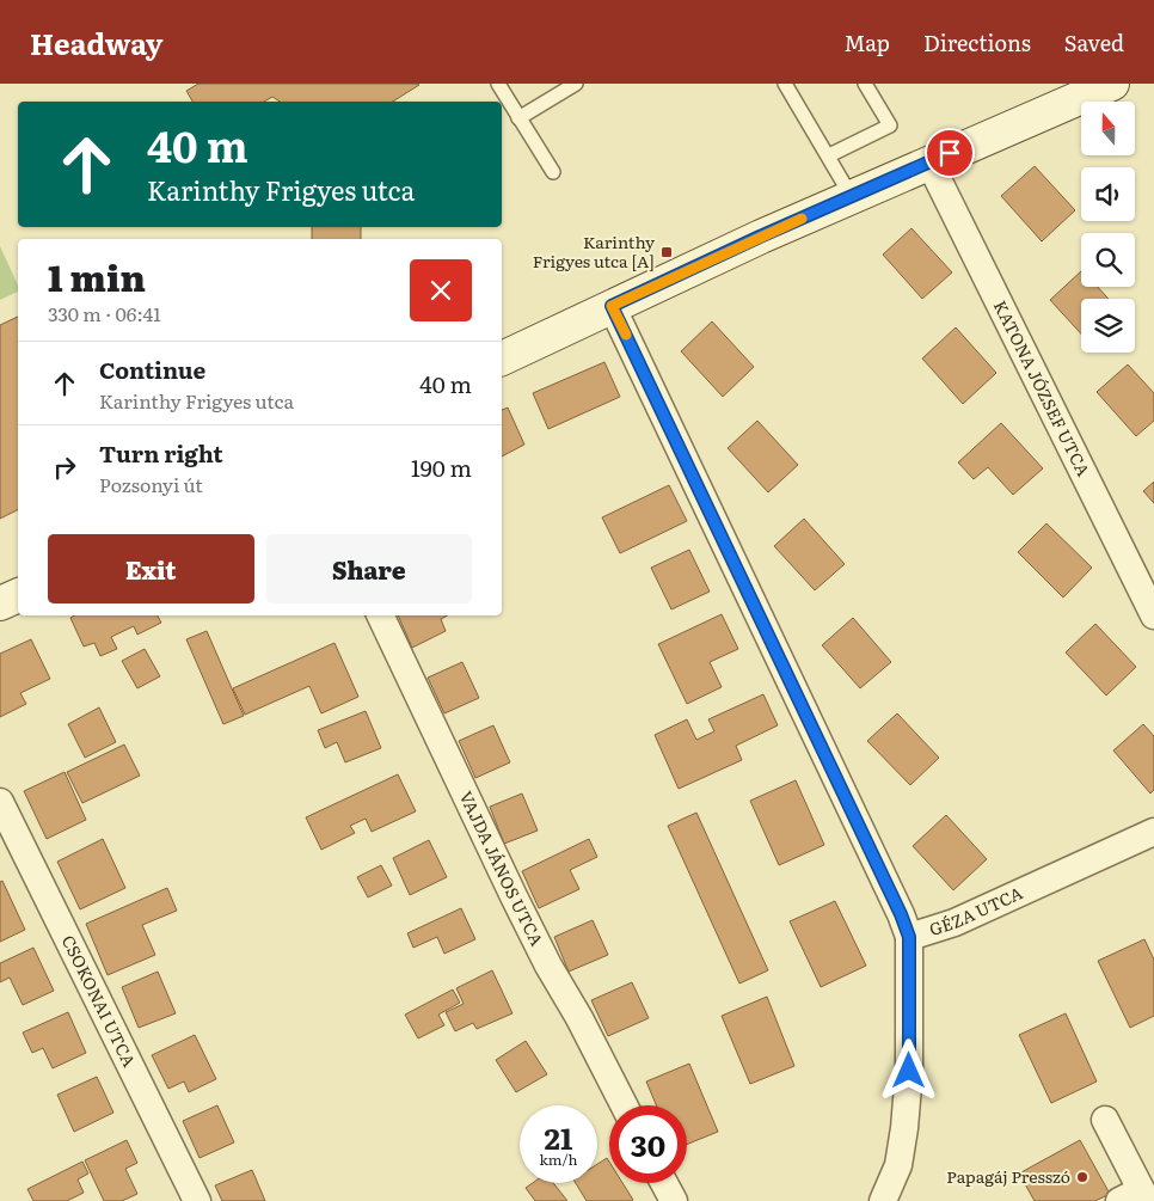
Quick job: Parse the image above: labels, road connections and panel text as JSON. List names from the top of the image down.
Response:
{
  "streets": {
    "street": [
      "KATONA JÓZSEF UTCA",
      "VAJDA JÁNOS UTCA",
      "GÉZA UTCA",
      "CSOKONAI UTCA"
    ]
  },
  "places": {
    "transit": ["Karinthy Frigyes utca [A]"],
    "other": ["Papagáj Presszó"]
  },
  "north": "top",
  "page": {
    "header": "Headway",
    "nav": ["Map", "Directions", "Saved"],
    "turn": ["40 m", "Karinthy Frigyes utca"],
    "heading": ["1 min", "330 m · 06:41"],
    "list": [
      {
        "name": "Continue",
        "note": "Karinthy Frigyes utca",
        "value": "40 m"
      },
      {
        "name": "Turn right",
        "note": "Pozsonyi út",
        "value": "190 m"
      }
    ],
    "buttons": ["Exit", "Share"],
    "speed": "21 km/h",
    "limit": "30"
  }
}
